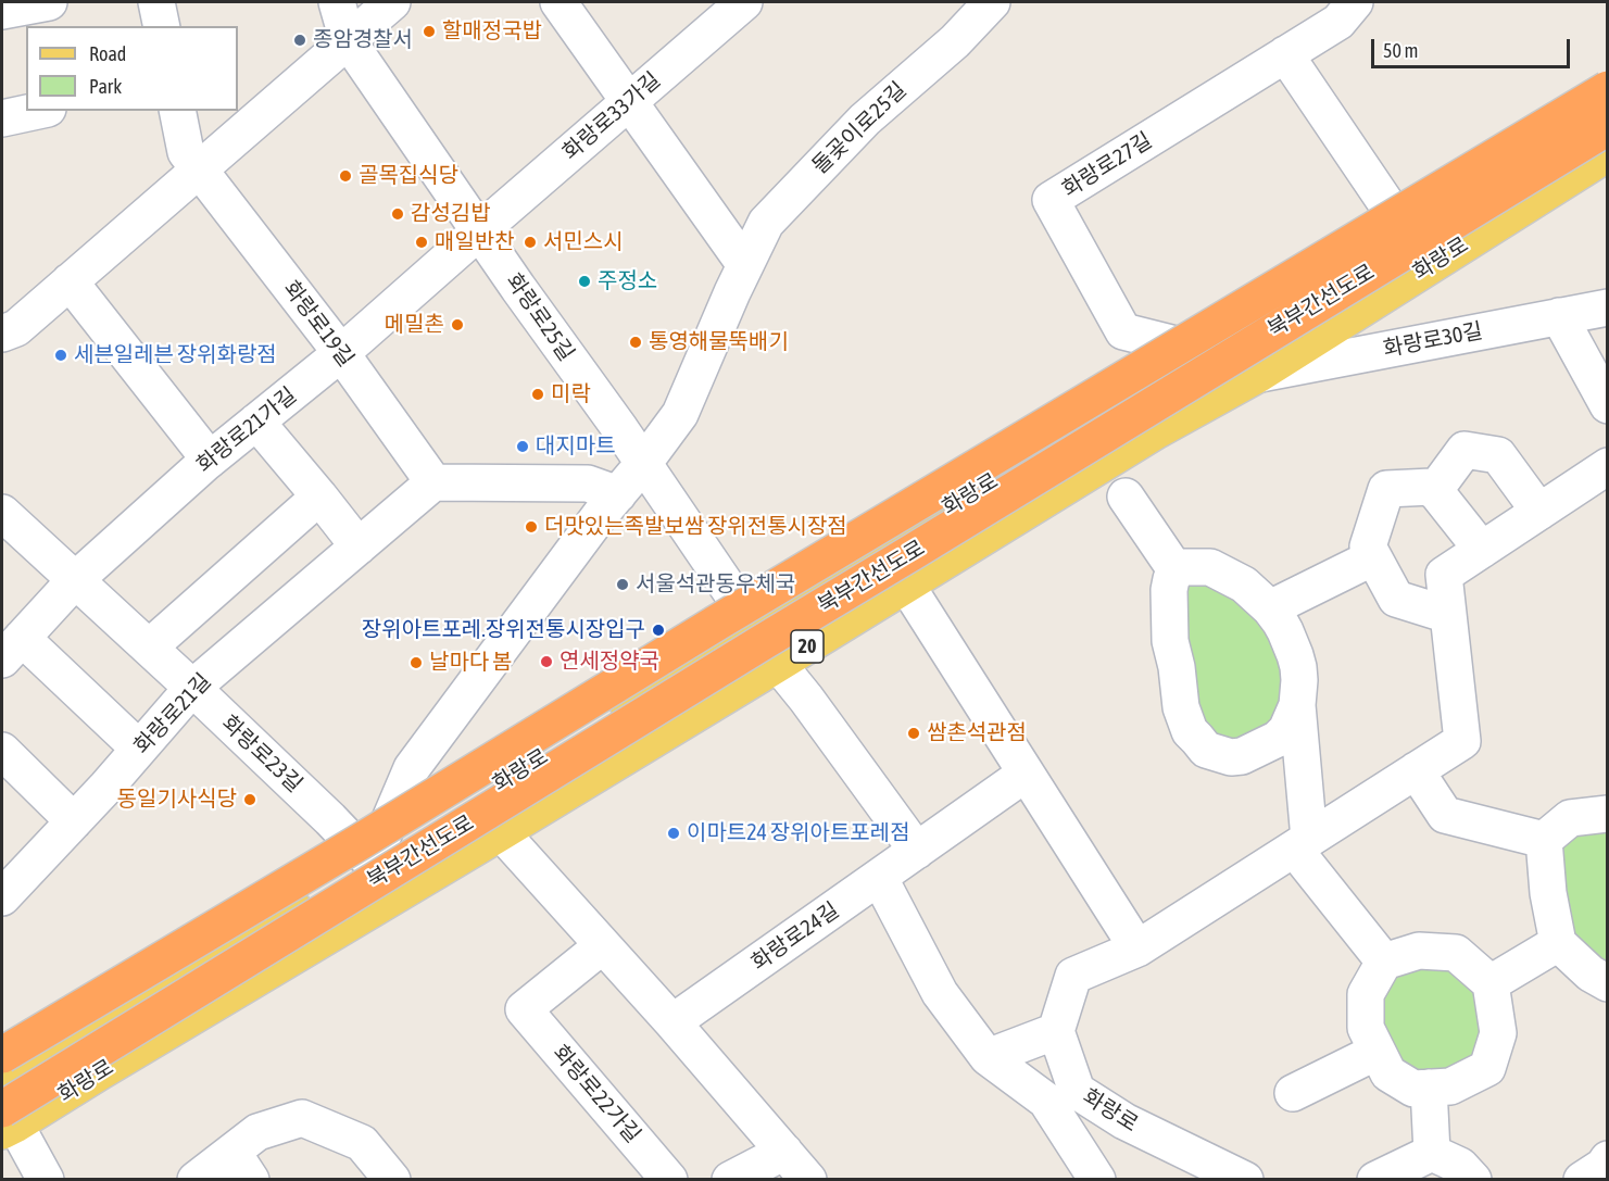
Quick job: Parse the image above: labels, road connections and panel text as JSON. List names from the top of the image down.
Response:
{
  "streets": {
    "highway": ["북부간선도로"],
    "main road": ["화랑로", "20"],
    "street": [
      "화랑로33가길",
      "돌곶이로25길",
      "화랑로27길",
      "화랑로25길",
      "화랑로19길",
      "화랑로30길",
      "화랑로21가길",
      "화랑로21길",
      "화랑로23길",
      "화랑로24길",
      "화랑로22가길"
    ]
  },
  "crossings": [
    ["화랑로33가길", "화랑로25길"],
    ["화랑로33가길", "화랑로21가길"],
    ["돌곶이로25길", "화랑로25길"],
    ["화랑로27길", "화랑로"],
    ["화랑로", "북부간선도로"],
    ["화랑로", "화랑로25길"],
    ["화랑로", "화랑로30길"],
    ["화랑로", "화랑로23길"],
    ["화랑로25길", "화랑로21가길"],
    ["화랑로19길", "화랑로21가길"],
    ["화랑로19길", "화랑로21길"],
    ["화랑로21가길", "화랑로21길"],
    ["화랑로21가길", "화랑로23길"],
    ["화랑로21길", "화랑로23길"]
  ],
  "places": [
    "할매정국밥",
    "종암경찰서",
    "골목집식당",
    "감성김밥",
    "매일반찬",
    "서민스시",
    "주정소",
    "메밀촌",
    "통영해물뚝배기",
    "세븐일레븐 장위화랑점",
    "미락",
    "대지마트",
    "더맛있는족발보쌈 장위전통시장점",
    "서울석관동우체국",
    "장위아트포레.장위전통시장입구",
    "연세정약국",
    "날마다 봄",
    "쌈촌석관점",
    "동일기사식당",
    "이마트24 장위아트포레점"
  ],
  "legend": ["Road", "Park"],
  "scale_bar": "50 m"
}
